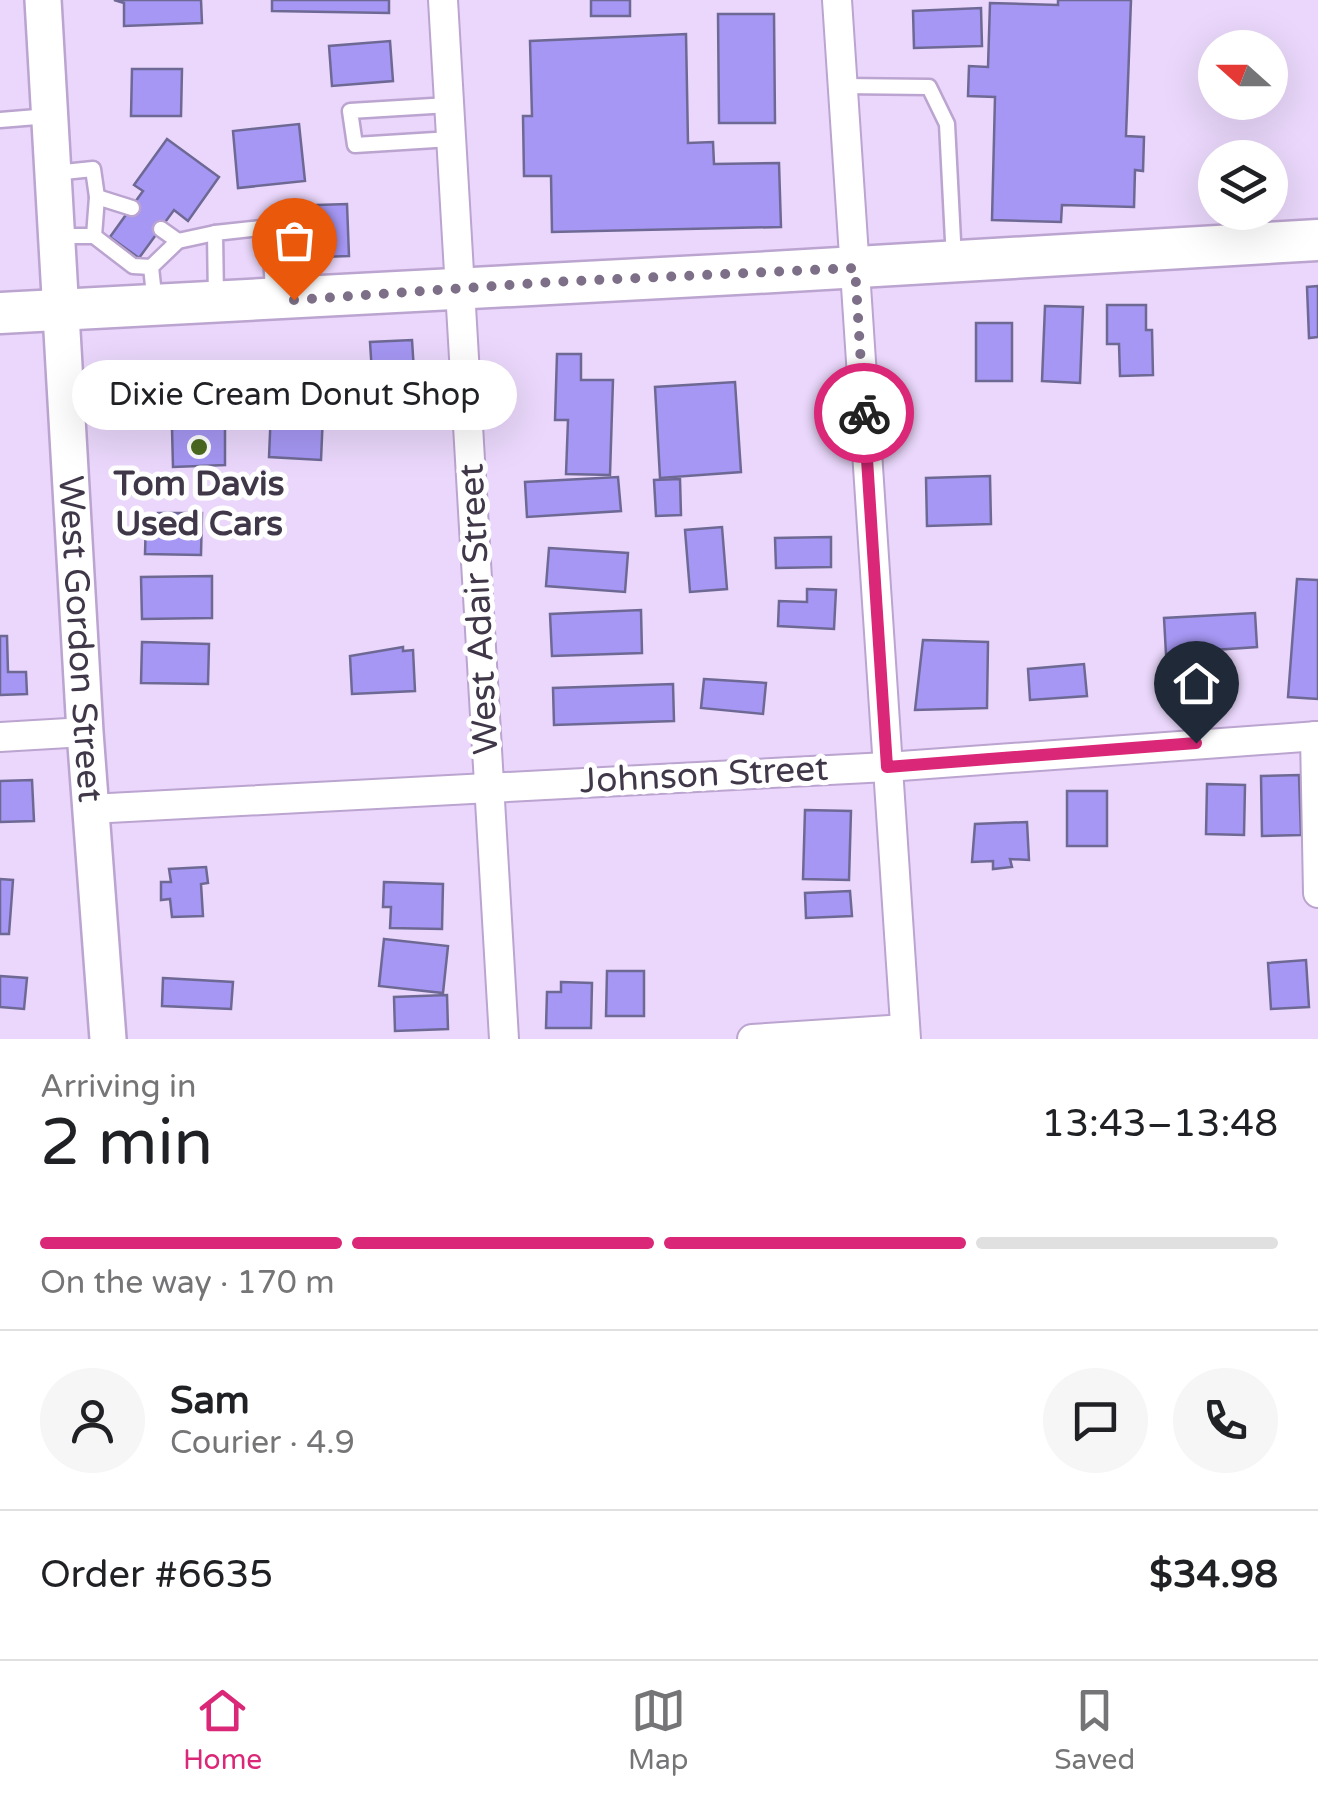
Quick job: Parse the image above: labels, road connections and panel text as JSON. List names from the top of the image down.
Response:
{
  "streets": {
    "street": ["West Adair Street", "West Gordon Street", "Johnson Street"]
  },
  "crossings": [
    ["West Adair Street", "Johnson Street"],
    ["West Gordon Street", "Johnson Street"]
  ],
  "places": ["Dixie Cream Donut Shop", "Tom Davis Used Cars"],
  "north": "left",
  "page": {
    "bubble": "Dixie Cream Donut Shop",
    "heading": ["2 min", "Arriving in", "13:43–13:48"],
    "panel": [
      "Sam",
      "Courier · 4.9",
      "Order #6635",
      "$34.98"
    ],
    "bar": "On the way · 170 m",
    "tabs": ["Home", "Map", "Saved"]
  }
}
